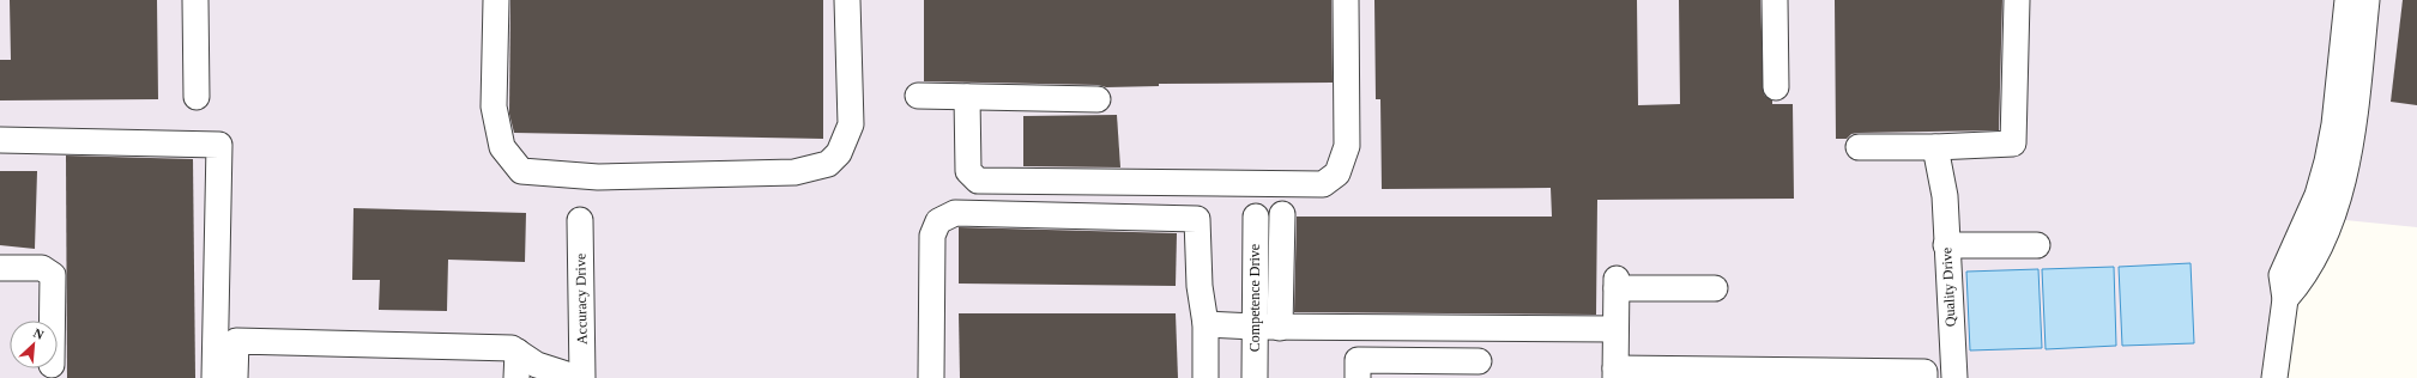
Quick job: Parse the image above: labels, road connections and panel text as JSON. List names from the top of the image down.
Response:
{
  "streets": {
    "street": ["Quality Drive", "Competence Drive", "Accuracy Drive"]
  },
  "north": "top right"
}
